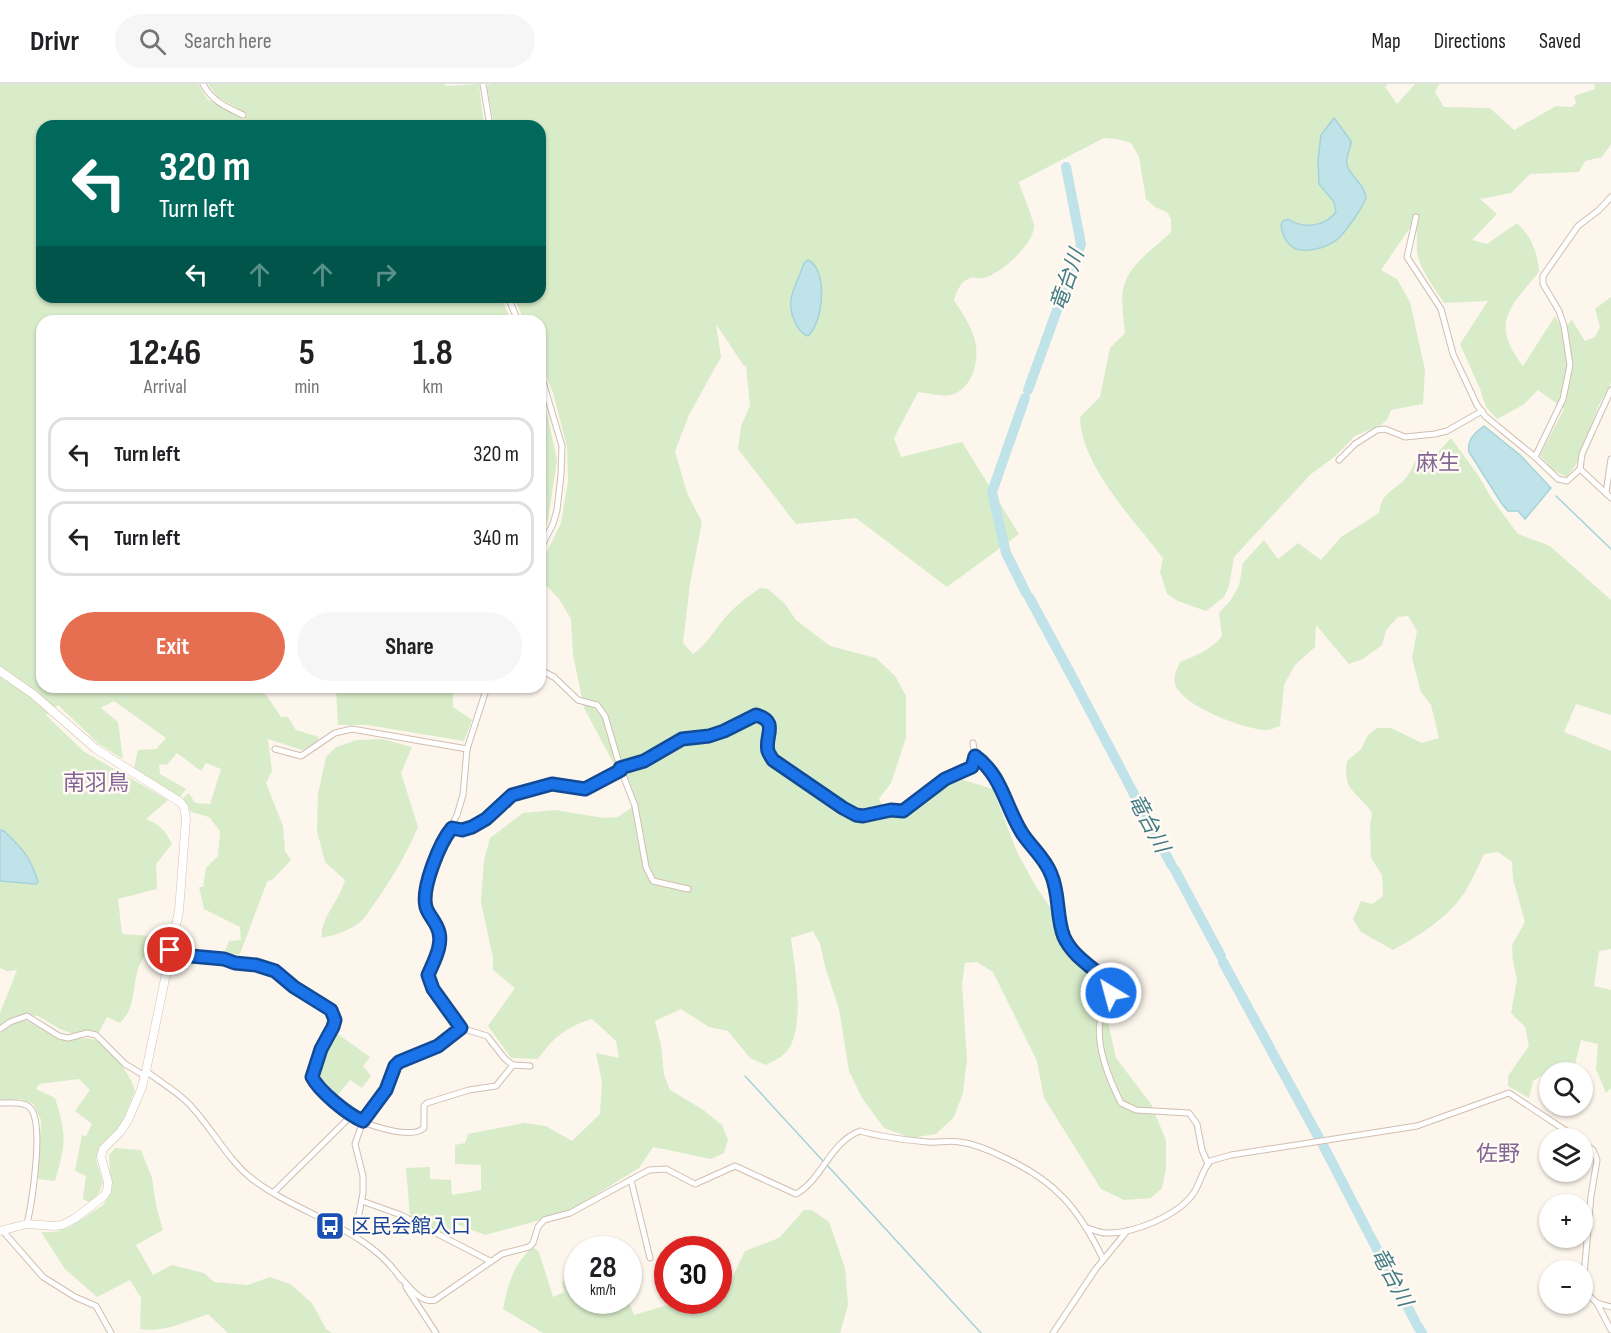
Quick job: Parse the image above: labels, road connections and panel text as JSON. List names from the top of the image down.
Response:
{
  "districts": ["麻生", "南羽鳥", "佐野"],
  "water": ["竜台川"],
  "places": {
    "bus stop": ["区民会館入口"]
  },
  "page": {
    "header": "Drivr",
    "search": "Search here",
    "nav": ["Map", "Directions", "Saved"],
    "turn": ["320 m", "Turn left"],
    "eta": [
      "12:46",
      "Arrival",
      "5",
      "min",
      "1.8",
      "km"
    ],
    "list": [
      {
        "name": "Turn left",
        "value": "320 m"
      },
      {
        "name": "Turn left",
        "value": "340 m"
      }
    ],
    "buttons": ["Exit", "Share"],
    "map_buttons": ["+", "−"],
    "speed": "28 km/h",
    "limit": "30"
  }
}
